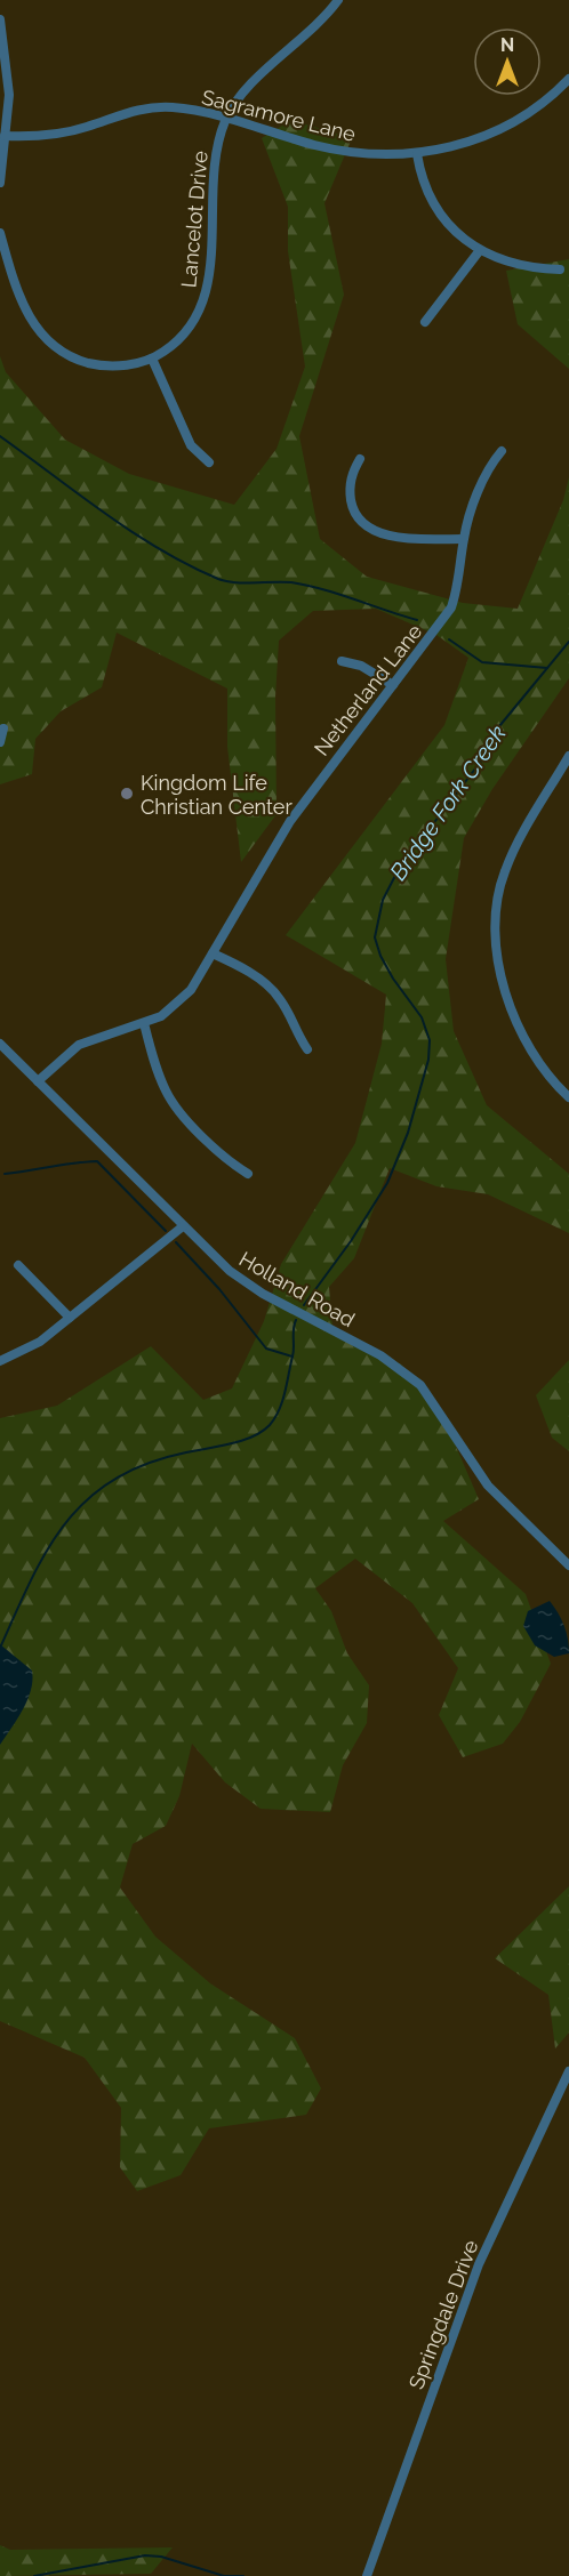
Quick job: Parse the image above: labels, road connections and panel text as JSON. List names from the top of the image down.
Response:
{
  "streets": {
    "street": [
      "Sagramore Lane",
      "Lancelot Drive",
      "Netherland Lane",
      "Holland Road",
      "Springdale Drive"
    ]
  },
  "crossings": [
    ["Sagramore Lane", "Lancelot Drive"],
    ["Netherland Lane", "Holland Road"]
  ],
  "water": ["Bridge Fork Creek"],
  "places": ["Kingdom Life Christian Center"],
  "north": "top"
}
